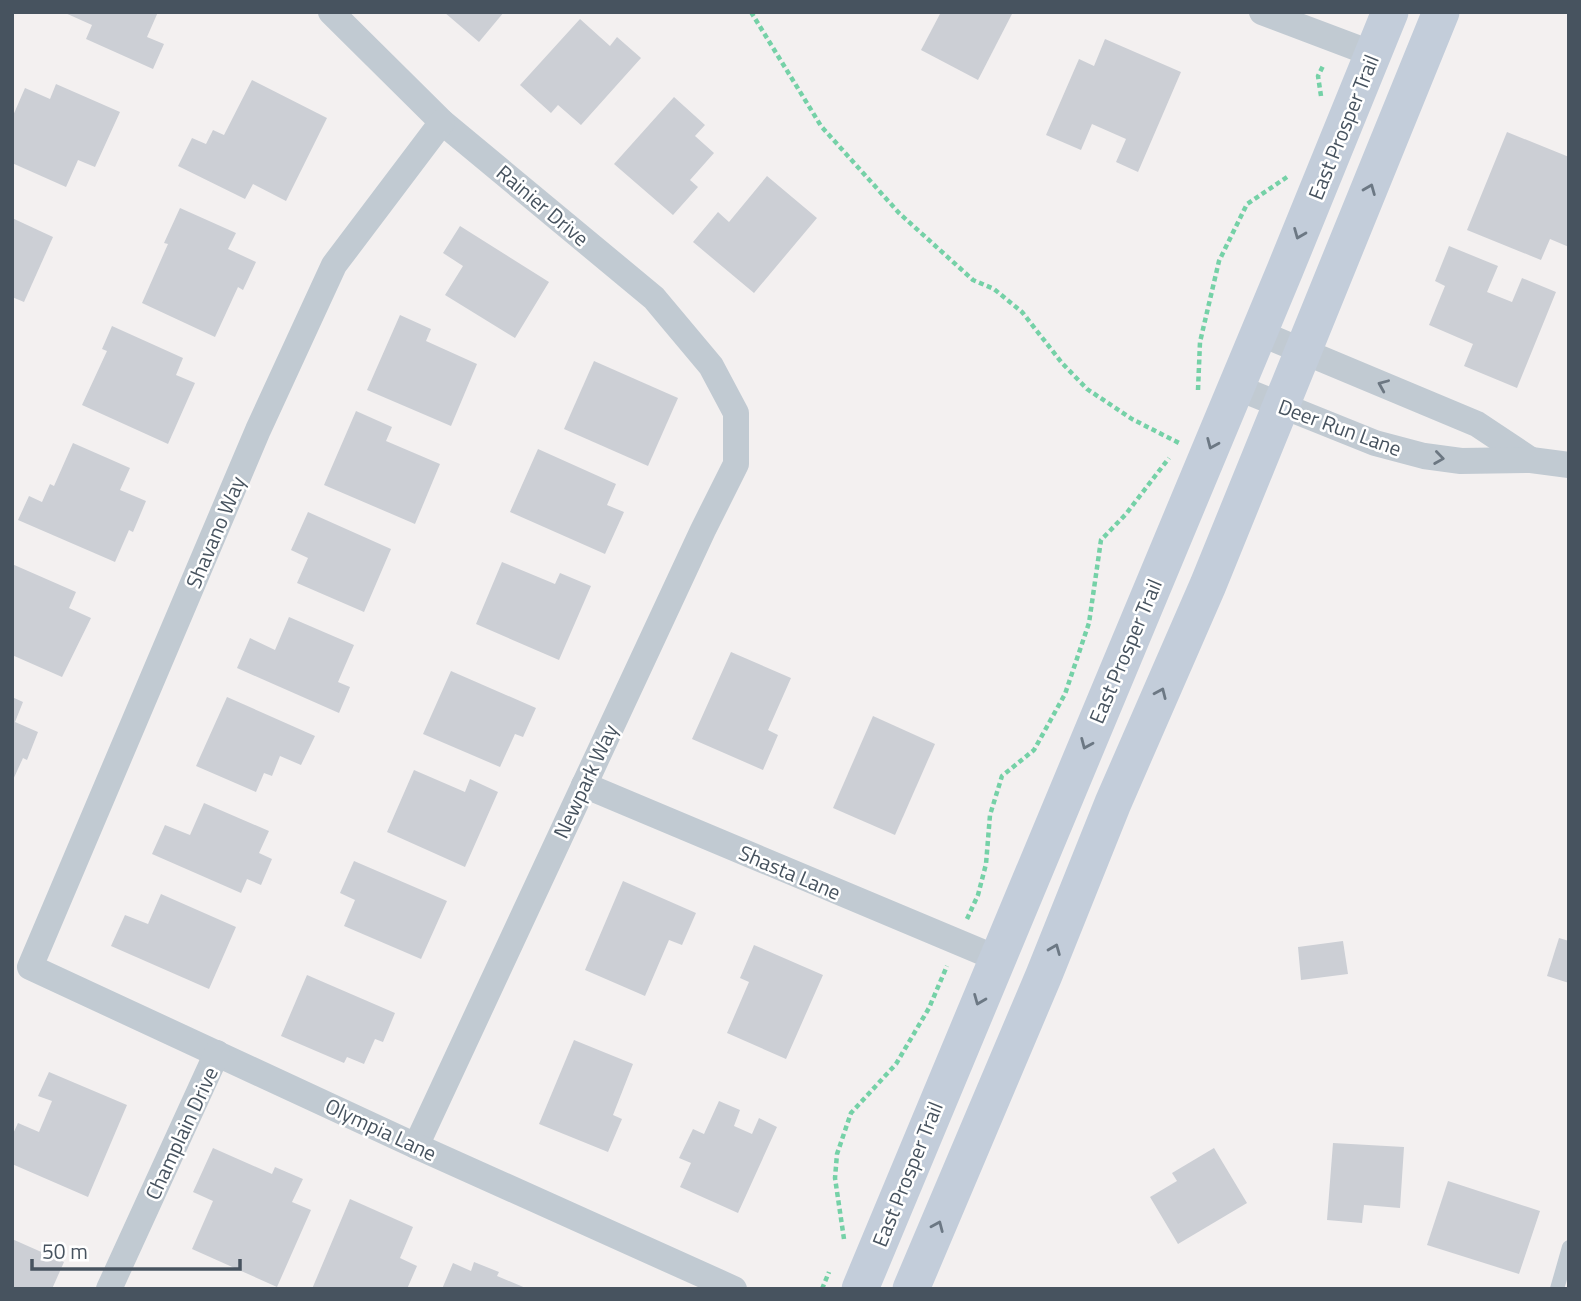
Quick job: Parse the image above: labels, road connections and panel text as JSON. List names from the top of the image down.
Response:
{
  "streets": {
    "main road": ["East Prosper Trail"],
    "street": [
      "Rainier Drive",
      "Deer Run Lane",
      "Shavano Way",
      "Newpark Way",
      "Shasta Lane",
      "Olympia Lane",
      "Champlain Drive"
    ]
  },
  "crossings": [
    ["East Prosper Trail", "Deer Run Lane"],
    ["East Prosper Trail", "Shasta Lane"],
    ["Rainier Drive", "Shavano Way"],
    ["Rainier Drive", "Newpark Way"],
    ["Shavano Way", "Olympia Lane"],
    ["Newpark Way", "Shasta Lane"],
    ["Newpark Way", "Olympia Lane"],
    ["Olympia Lane", "Champlain Drive"]
  ],
  "scale_bar": "50 m"
}
